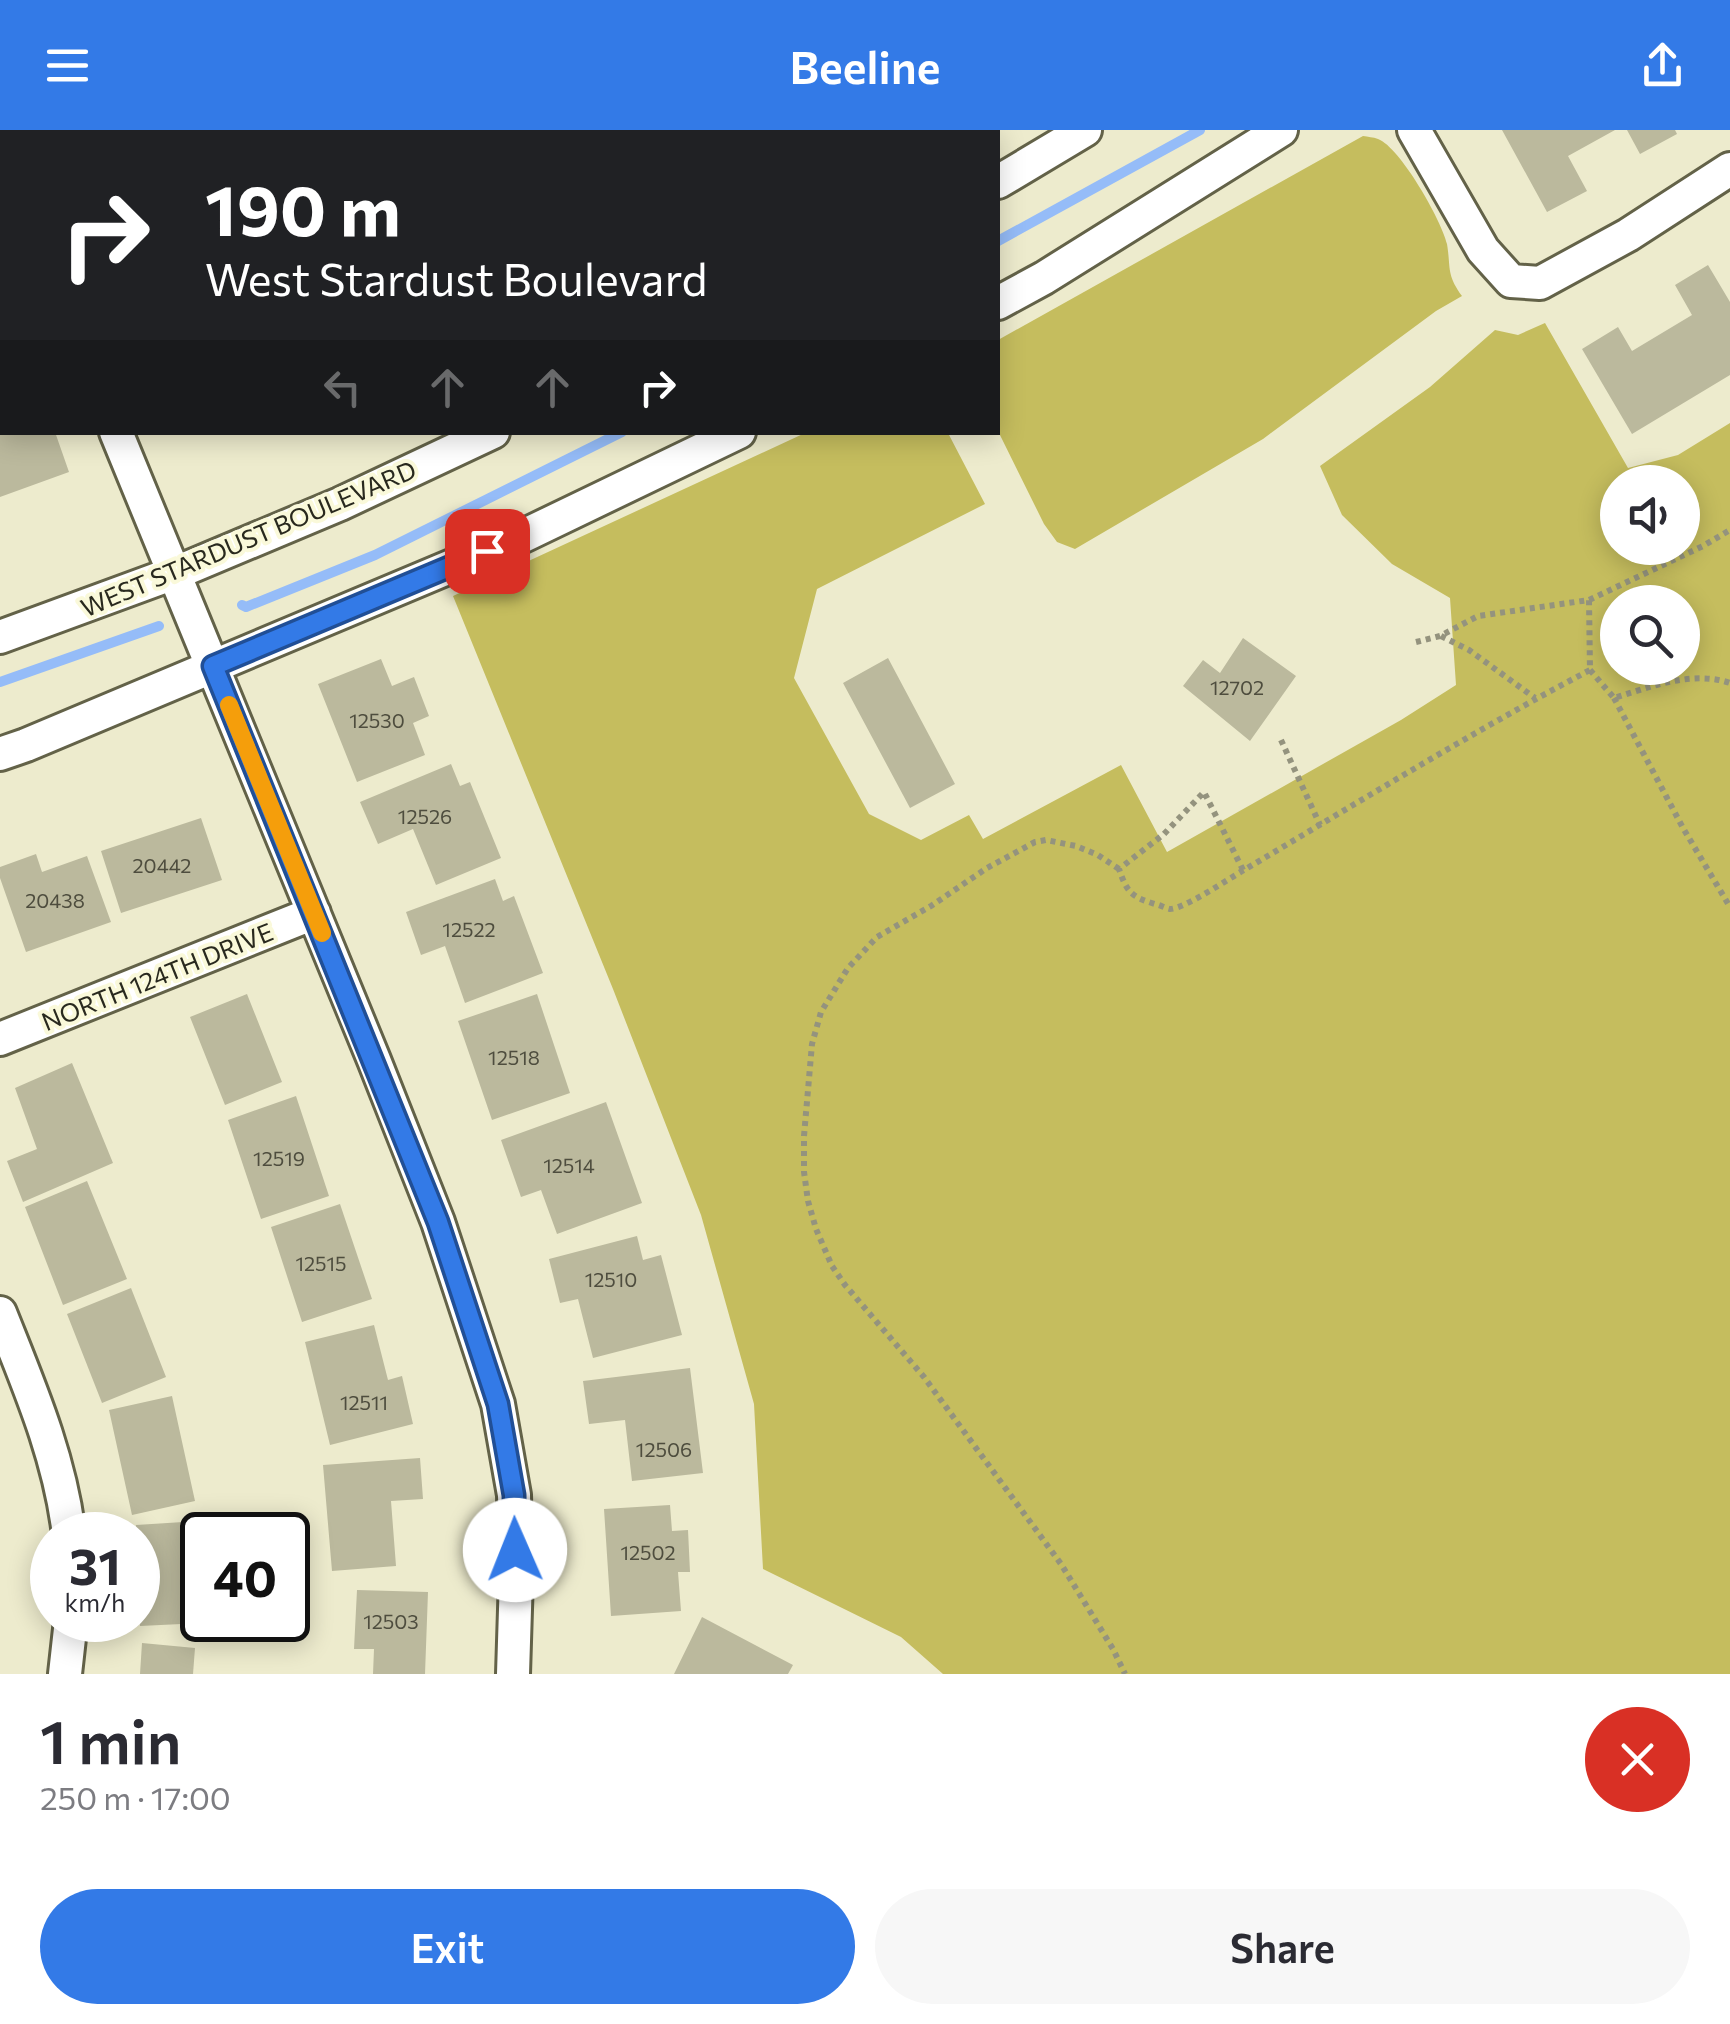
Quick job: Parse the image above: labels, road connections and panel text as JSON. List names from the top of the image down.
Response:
{
  "streets": {
    "street": ["WEST STARDUST BOULEVARD", "NORTH 124TH DRIVE"]
  },
  "house_numbers": [
    "12702",
    "12530",
    "12526",
    "20442",
    "20438",
    "12522",
    "12518",
    "12519",
    "12514",
    "12515",
    "12510",
    "12511",
    "12506",
    "12502",
    "12503"
  ],
  "page": {
    "header": "Beeline",
    "turn": ["190 m", "West Stardust Boulevard"],
    "speed": "31 km/h",
    "limit": "40",
    "heading": ["1 min", "250 m · 17:00"],
    "buttons": ["Exit", "Share"]
  }
}
